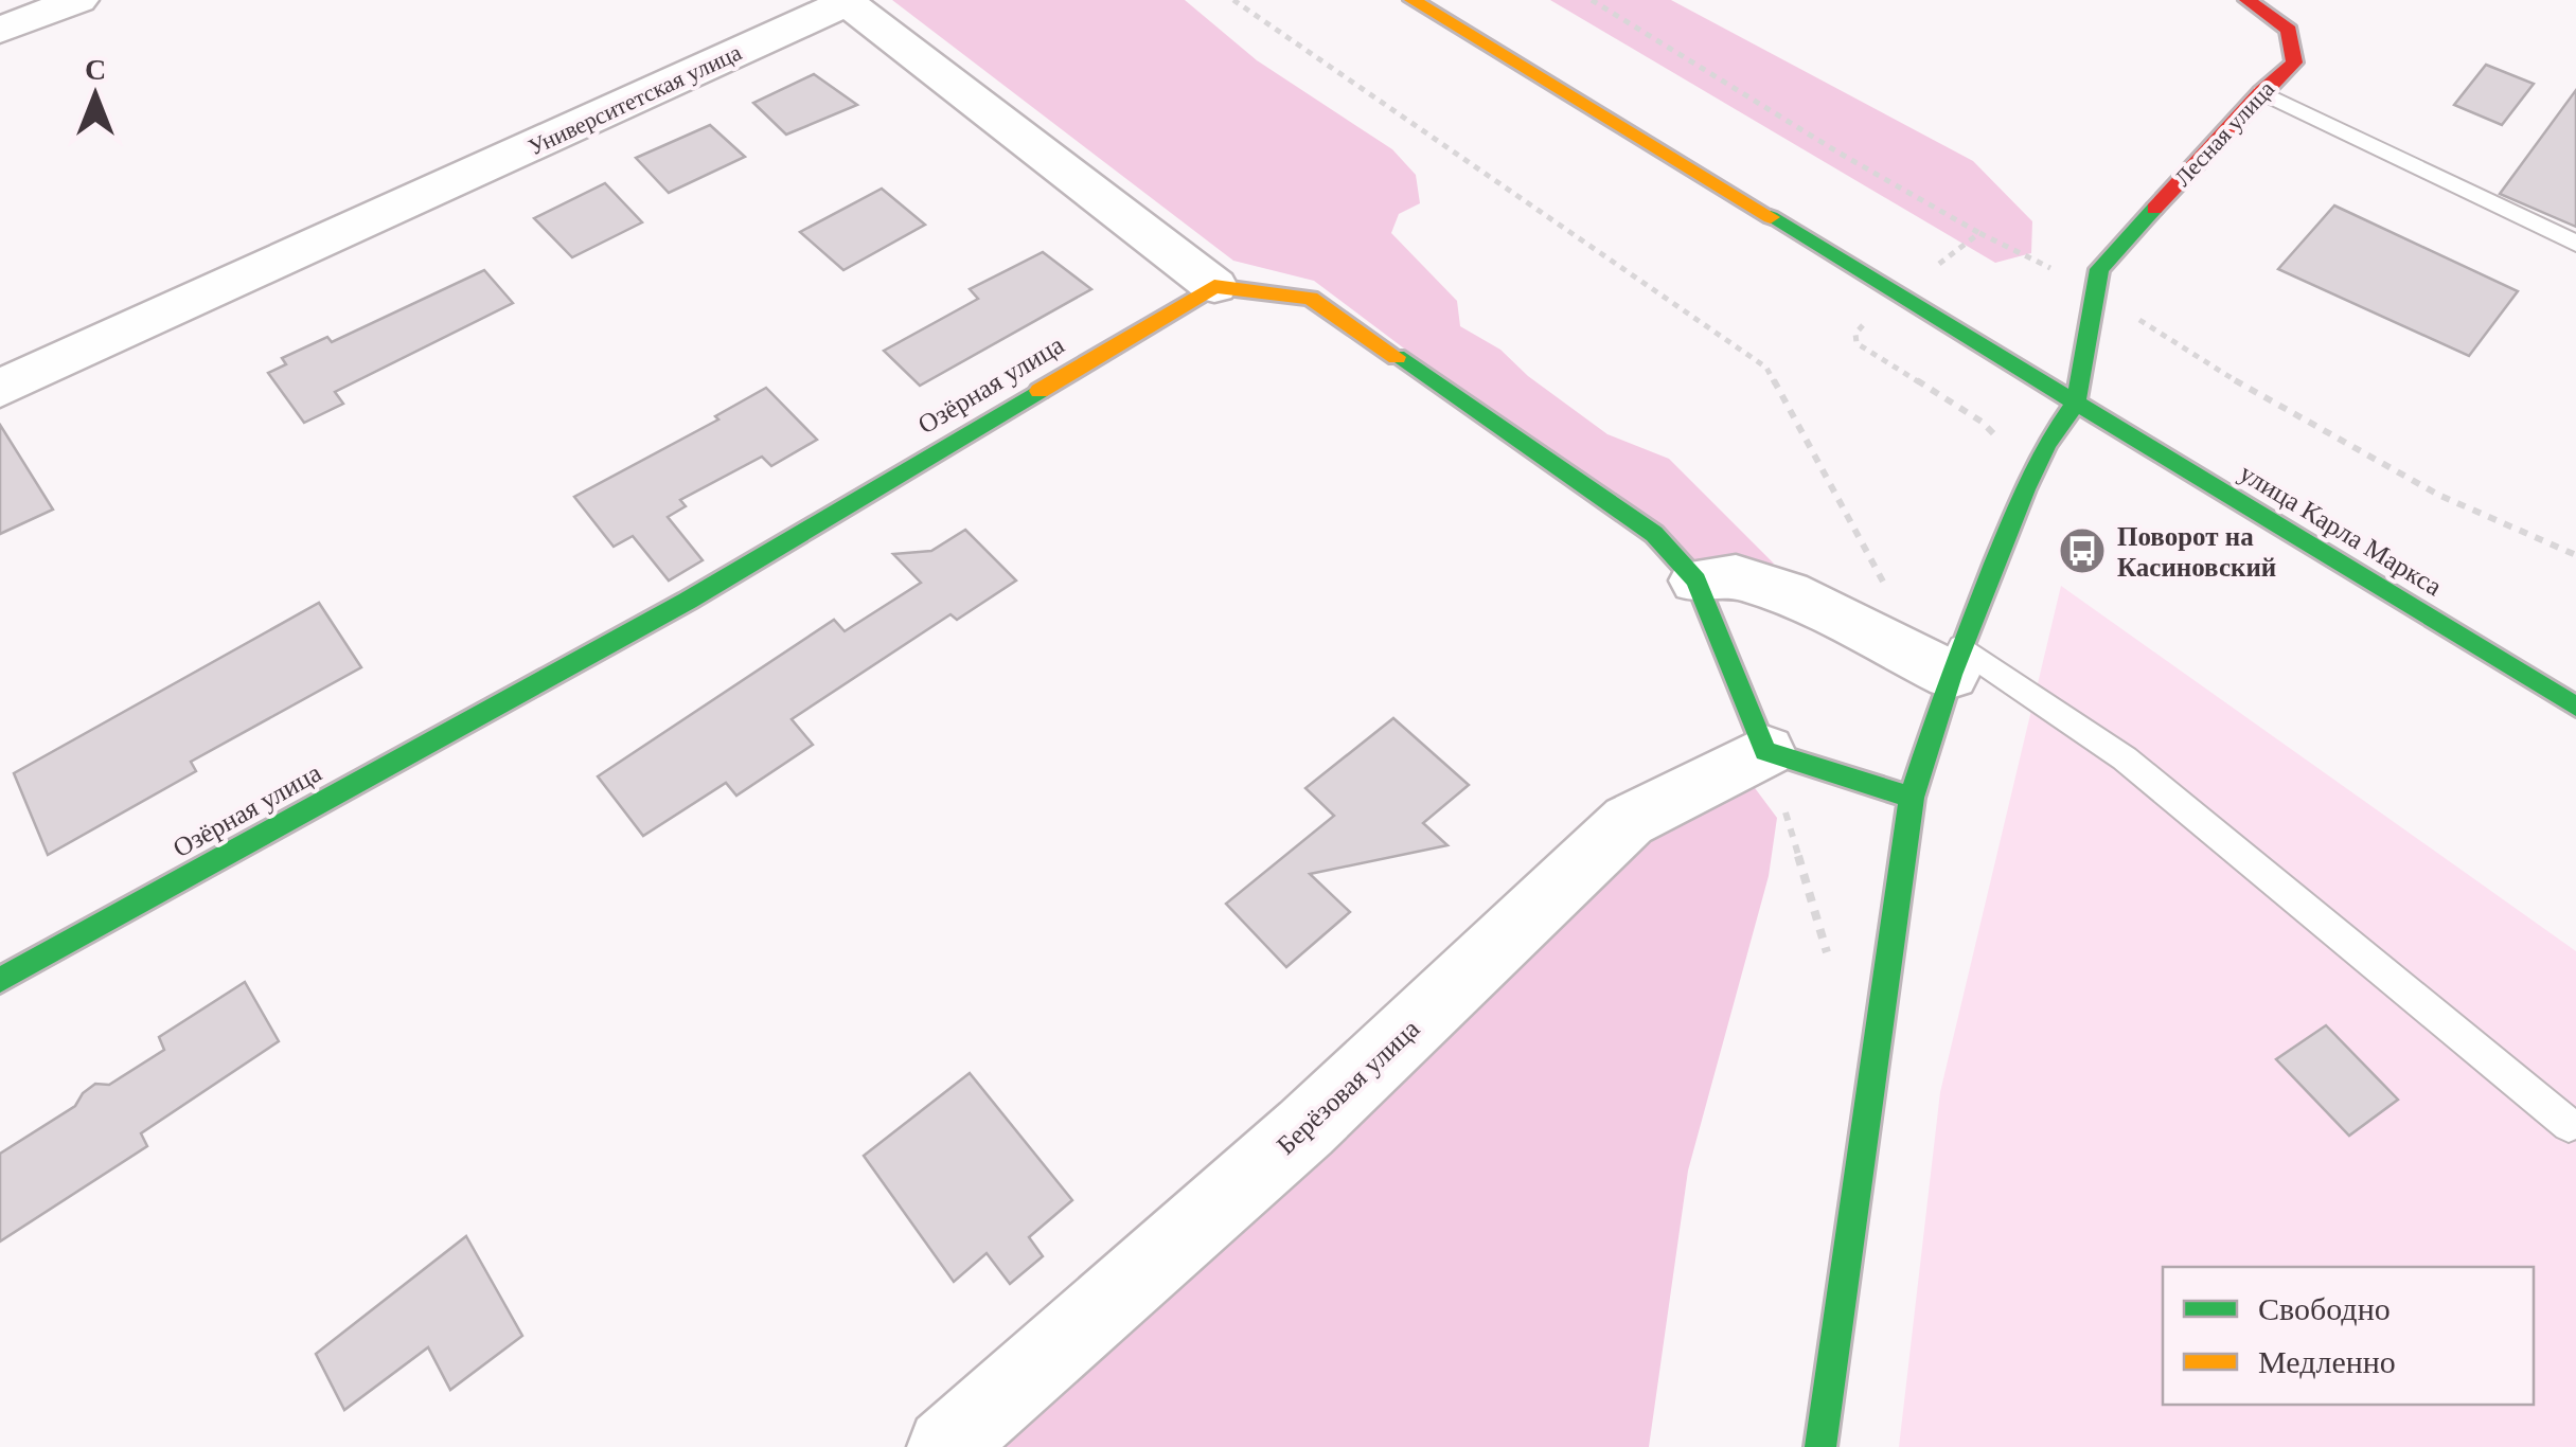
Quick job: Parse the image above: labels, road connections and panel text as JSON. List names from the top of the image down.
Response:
{
  "streets": {
    "street": [
      "Университетская улица",
      "Лесная улица",
      "Озёрная улица",
      "улица Карла Маркса",
      "Берёзовая улица"
    ]
  },
  "crossings": [
    ["Университетская улица", "Озёрная улица"]
  ],
  "places": {
    "bus stop": ["Поворот на Касиновский"]
  },
  "legend": ["Свободно", "Медленно"],
  "north": "top"
}
